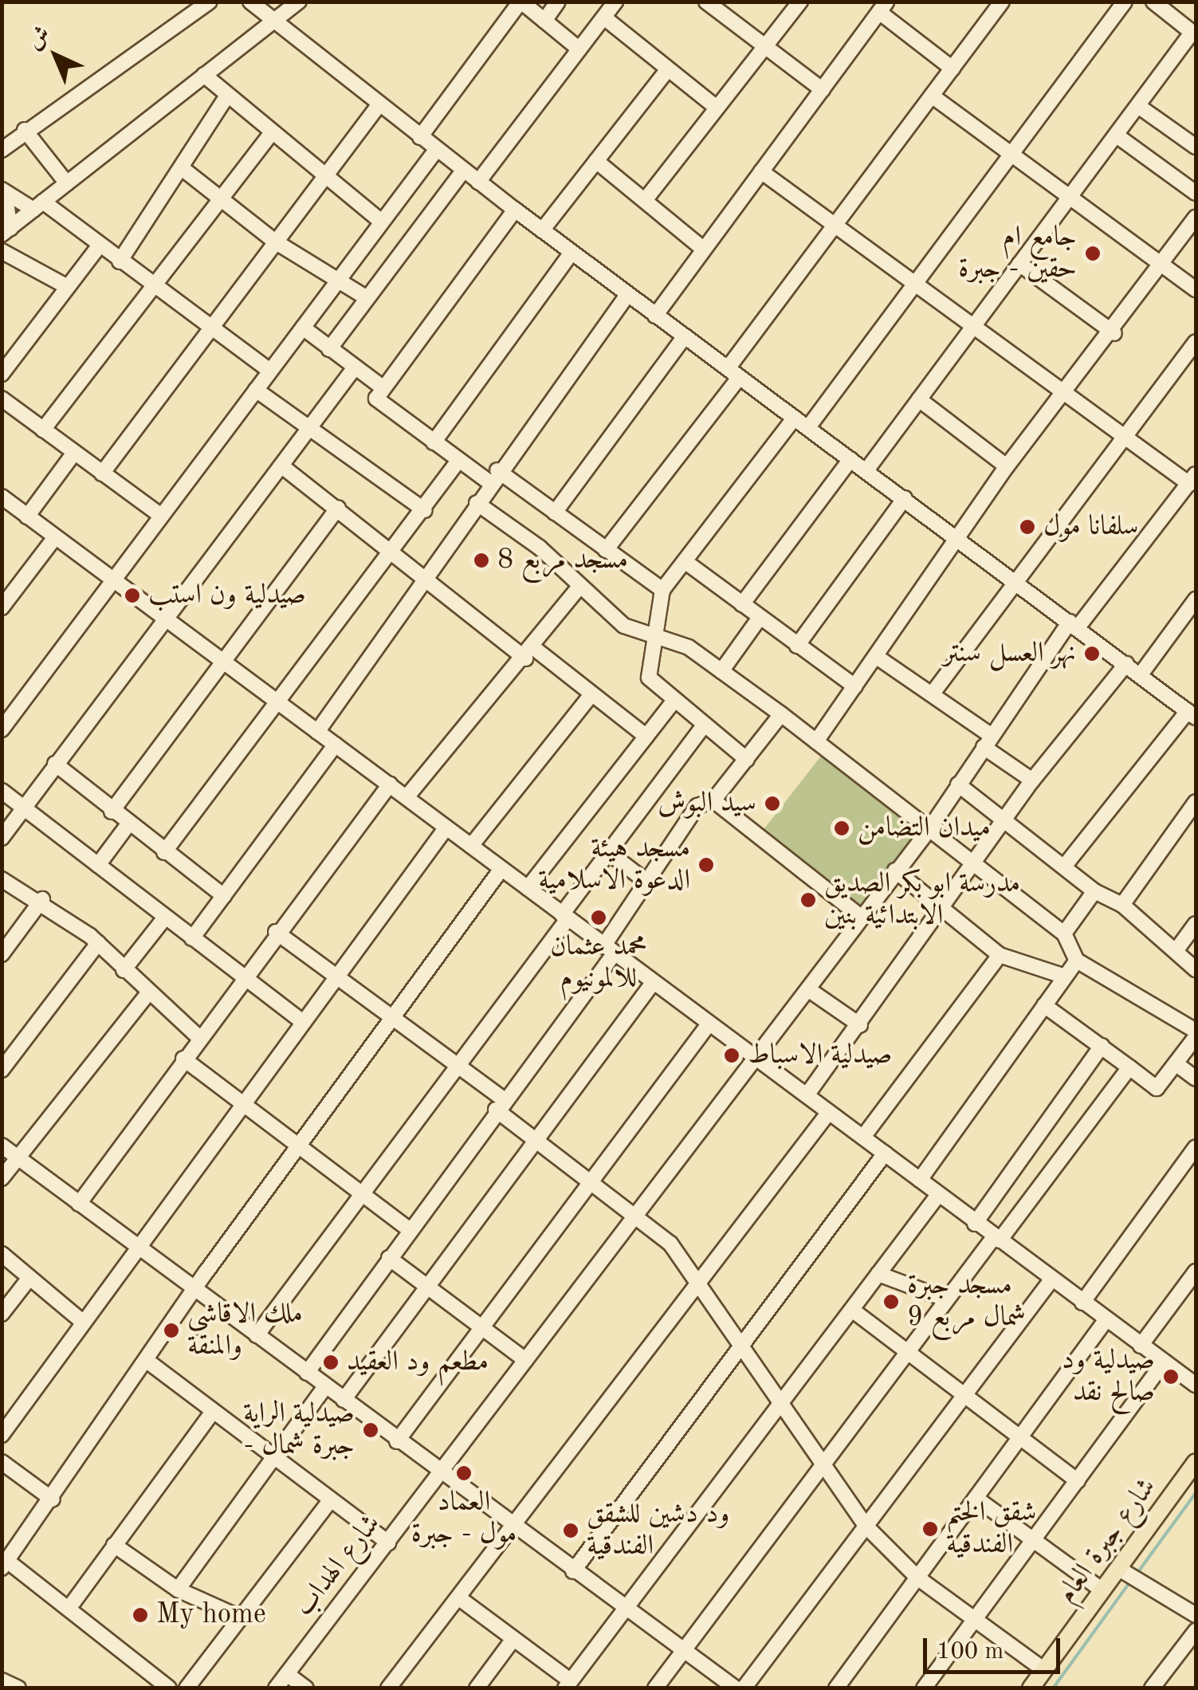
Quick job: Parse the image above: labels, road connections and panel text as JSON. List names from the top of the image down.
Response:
{
  "streets": {
    "main road": ["شارع جبرة العام"],
    "street": ["شارع الهداب"]
  },
  "places": [
    "جامع ام حقين - جبرة",
    "سلفانا مول",
    "مسجد مربع 8",
    "صيدلية ون استب",
    "نهر العسل سنتر",
    "سيد البوش",
    "ميدان التضامن",
    "مسجد هيئة الدعوة الاسلامية",
    "مدرسة ابو بكر الصديق الابتدائية بنين",
    "محمد عثمان للالمونيوم",
    "صيدلية الاسباط",
    "مسجد جبرة شمال مربع 9",
    "ملك الاقاشي والمنقة",
    "مطعم ود العقيد",
    "صيدلية ود صالح نقد",
    "صيدلية الراية - جبرة شمال",
    "العماد مول - جبرة",
    "شقق الختم الفندقية",
    "ود دشين للشقق الفندقية",
    "My home"
  ],
  "scale_bar": "100 m",
  "north": "top left"
}
